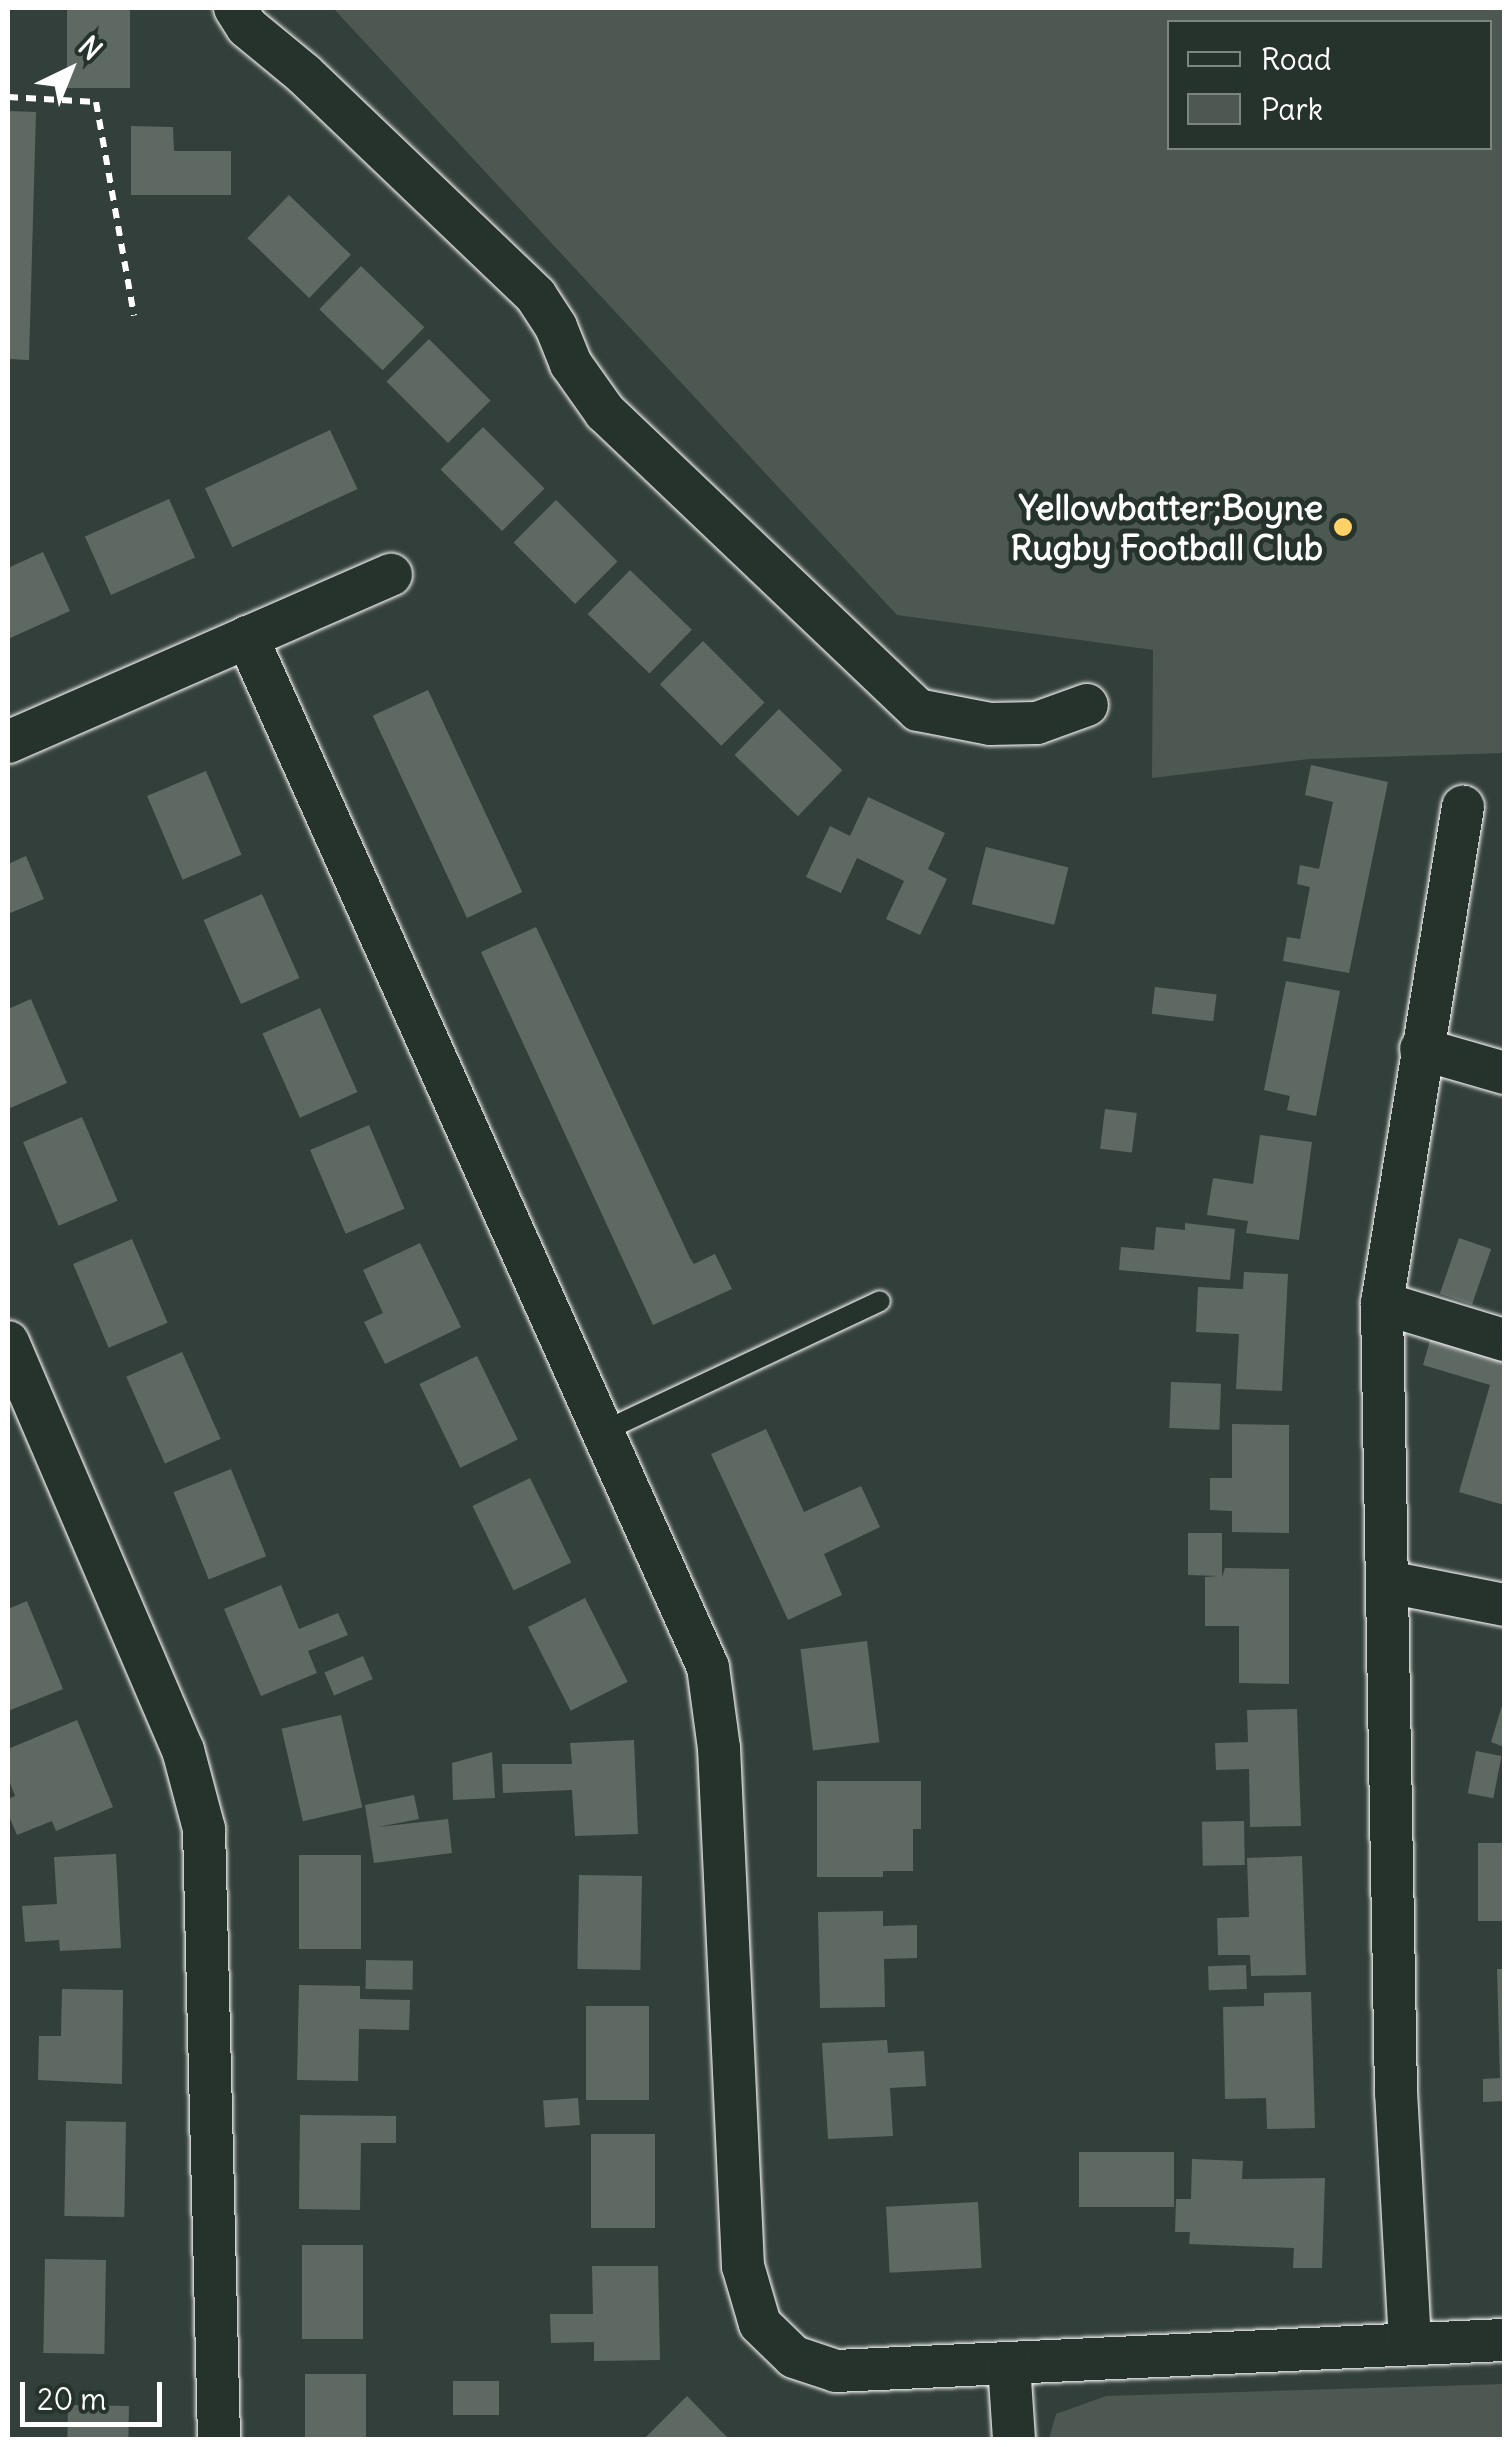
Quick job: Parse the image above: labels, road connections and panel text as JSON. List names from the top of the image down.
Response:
{
  "places": ["Yellowbatter;Boyne Rugby Football Club"],
  "legend": ["Road", "Park"],
  "scale_bar": "20 m",
  "north": "top right"
}
